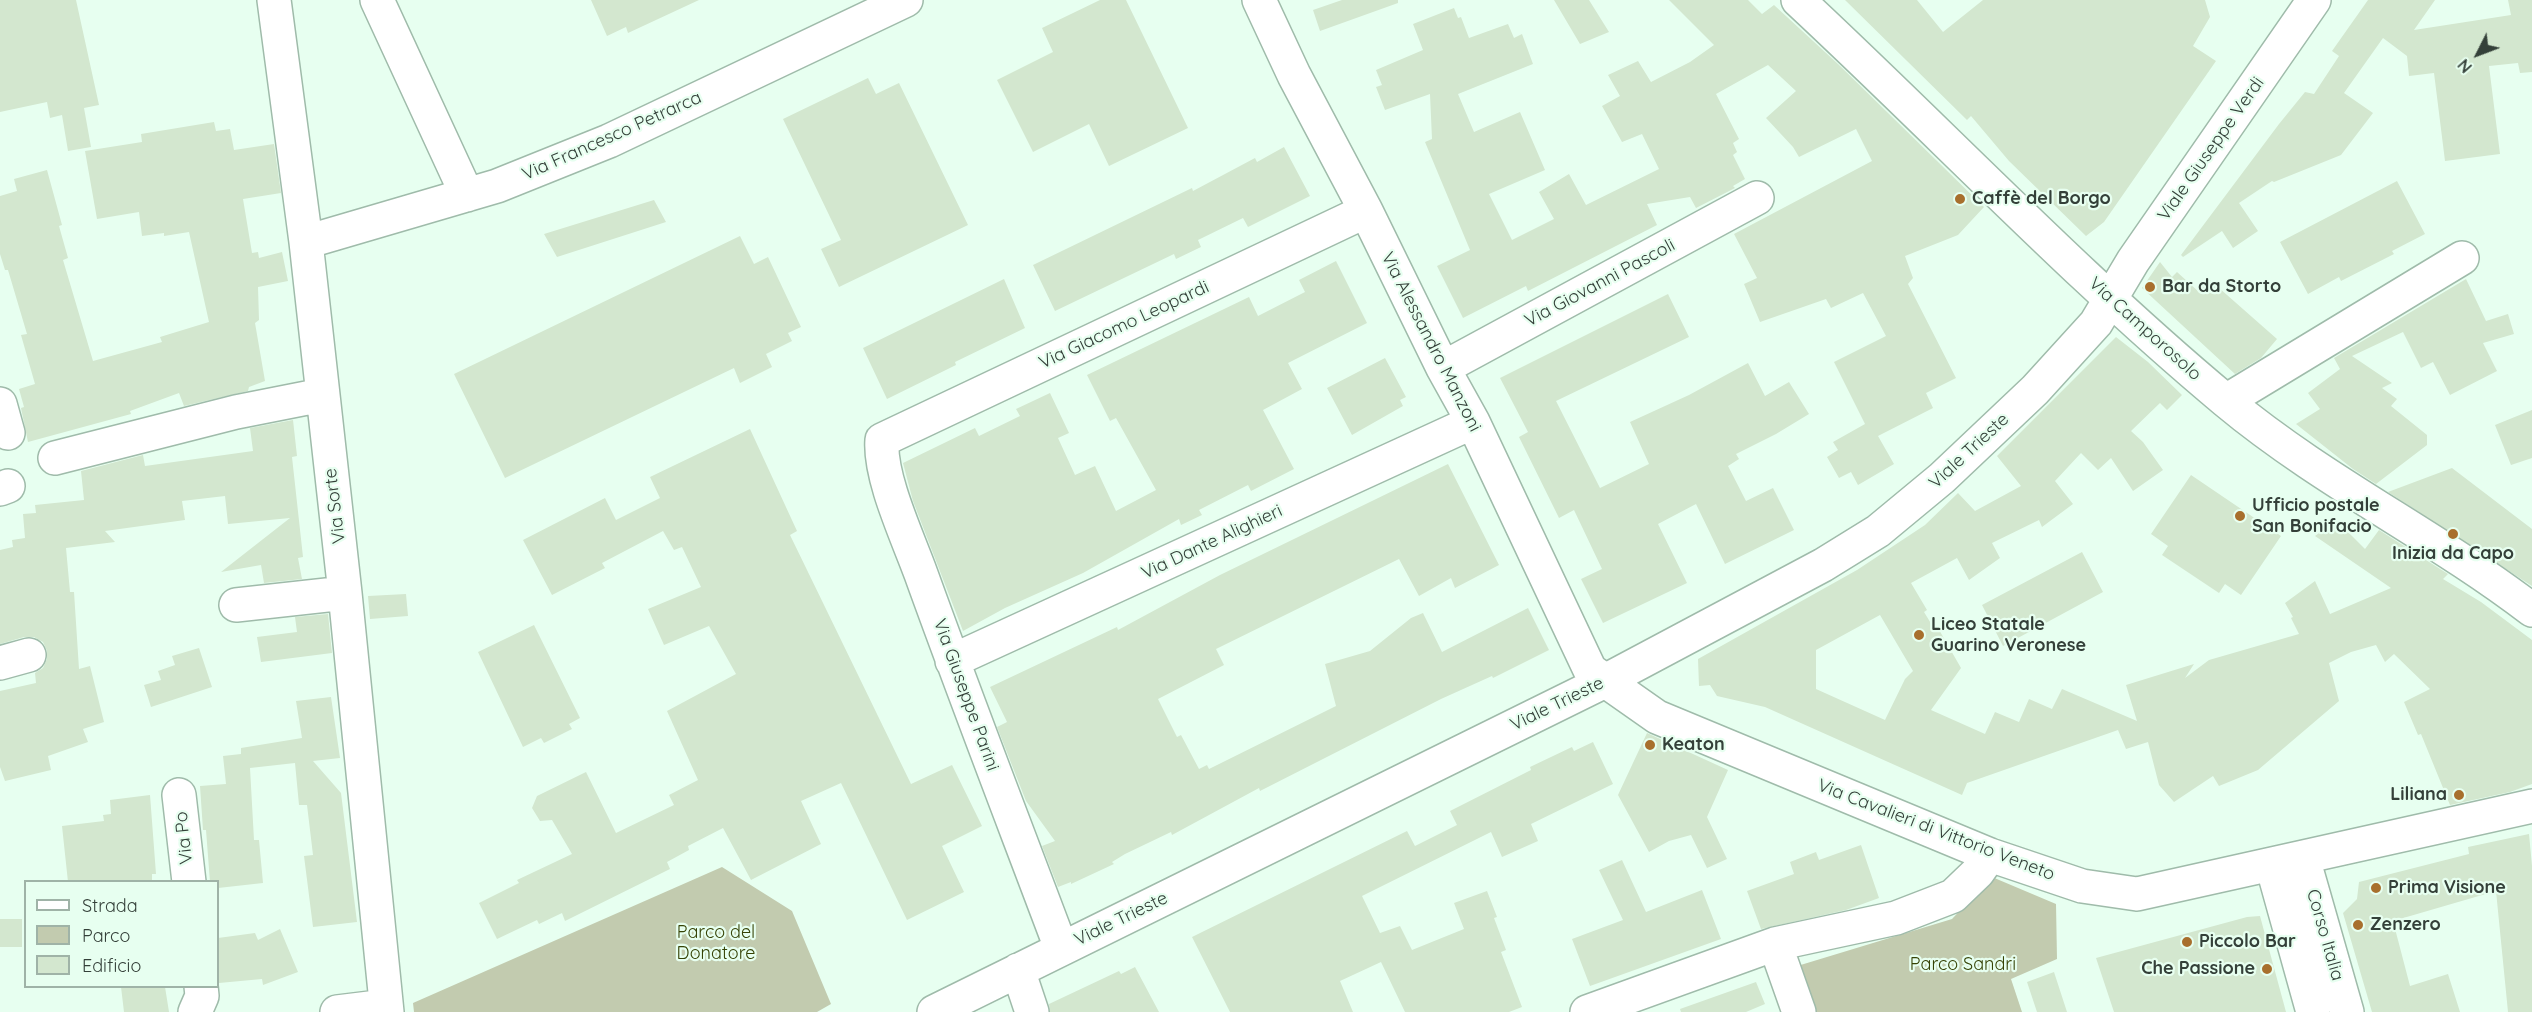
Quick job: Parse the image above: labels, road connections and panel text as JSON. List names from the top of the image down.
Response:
{
  "streets": {
    "street": [
      "Via Francesco Petrarca",
      "Viale Giuseppe Verdi",
      "Via Giovanni Pascoli",
      "Via Giacomo Leopardi",
      "Via Camporosolo",
      "Via Alessandro Manzoni",
      "Viale Trieste",
      "Via Sorte",
      "Via Dante Alighieri",
      "Via Giuseppe Parini",
      "Via Cavalieri di Vittorio Veneto",
      "Via Po",
      "Corso Italia"
    ]
  },
  "crossings": [
    ["Via Francesco Petrarca", "Via Sorte"],
    ["Viale Giuseppe Verdi", "Via Camporosolo"],
    ["Viale Giuseppe Verdi", "Viale Trieste"],
    ["Via Giovanni Pascoli", "Via Alessandro Manzoni"],
    ["Via Giacomo Leopardi", "Via Alessandro Manzoni"],
    ["Via Giacomo Leopardi", "Via Giuseppe Parini"],
    ["Via Camporosolo", "Viale Trieste"],
    ["Via Alessandro Manzoni", "Viale Trieste"],
    ["Via Alessandro Manzoni", "Via Dante Alighieri"],
    ["Via Alessandro Manzoni", "Via Cavalieri di Vittorio Veneto"],
    ["Viale Trieste", "Via Giuseppe Parini"],
    ["Viale Trieste", "Via Cavalieri di Vittorio Veneto"],
    ["Via Dante Alighieri", "Via Giuseppe Parini"],
    ["Via Cavalieri di Vittorio Veneto", "Corso Italia"]
  ],
  "parks": ["Parco del Donatore", "Parco Sandri"],
  "places": [
    "Caffè del Borgo",
    "Bar da Storto",
    "Ufficio postale San Bonifacio",
    "Inizia da Capo",
    "Liceo Statale Guarino Veronese",
    "Keaton",
    "Liliana",
    "Prima Visione",
    "Zenzero",
    "Piccolo Bar",
    "Che Passione"
  ],
  "legend": ["Strada", "Parco", "Edificio"],
  "north": "bottom left"
}
